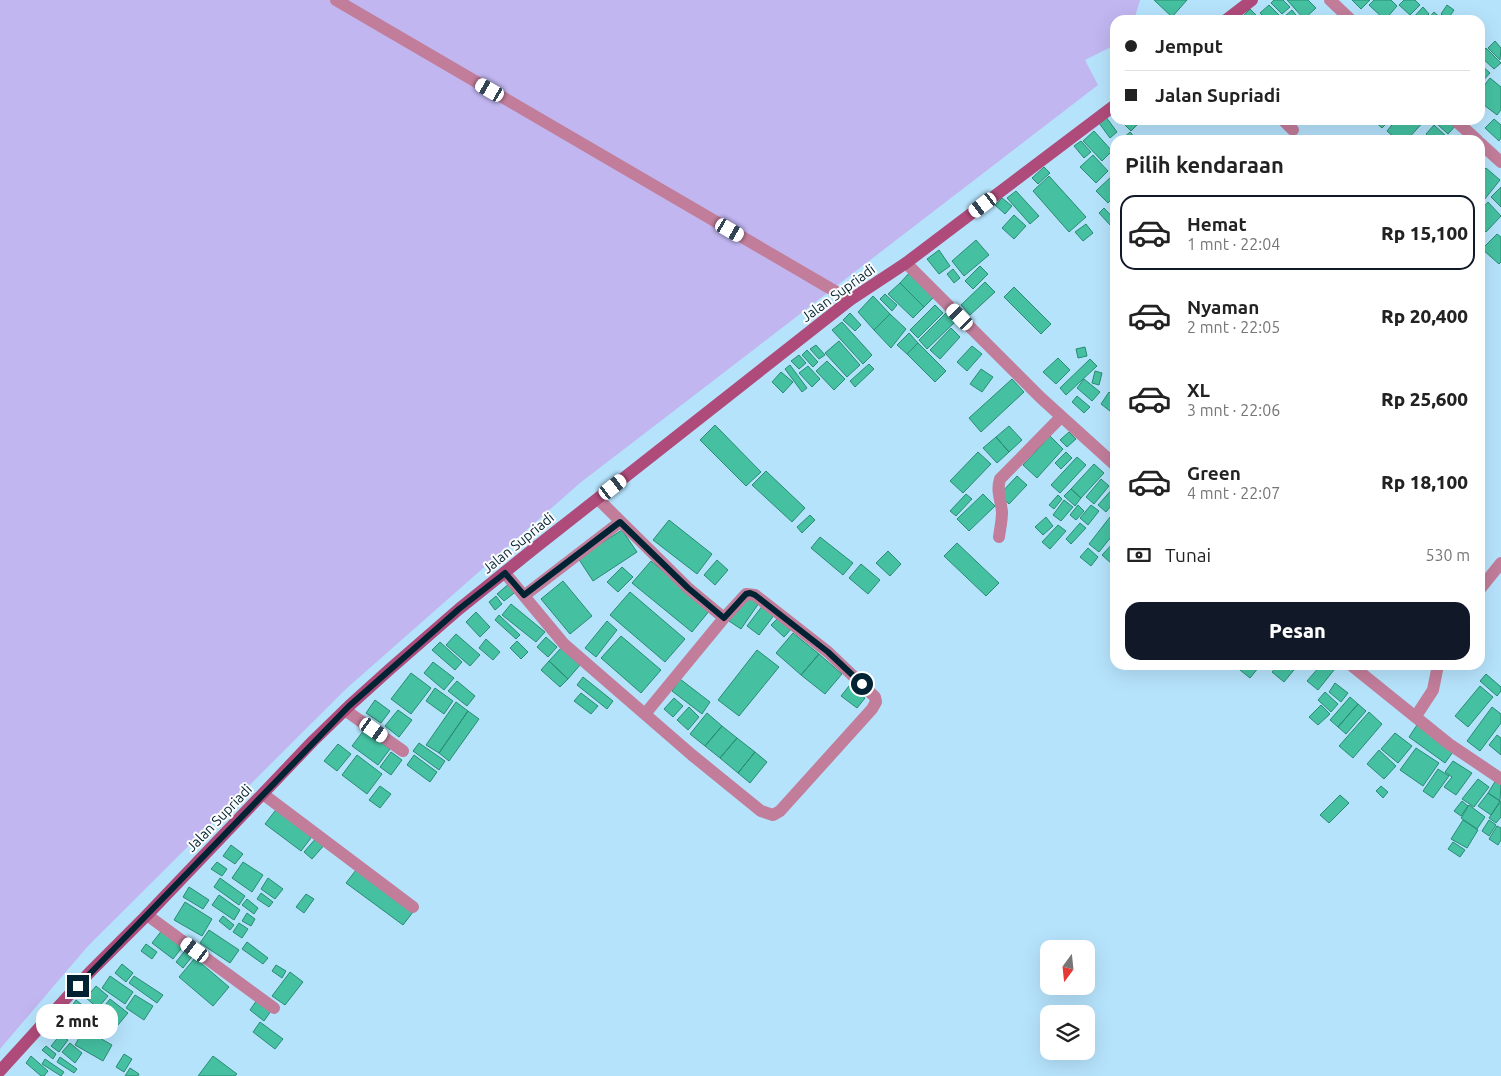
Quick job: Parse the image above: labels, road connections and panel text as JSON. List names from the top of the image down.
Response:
{
  "streets": {
    "main road": ["Jalan Supriadi"]
  },
  "north": "bottom",
  "page": {
    "banner": ["Jemput", "Jalan Supriadi"],
    "heading": "Pilih kendaraan",
    "list": [
      {
        "name": "Hemat",
        "note": "1 mnt · 22:04",
        "value": "Rp 15,100"
      },
      {
        "name": "Nyaman",
        "note": "2 mnt · 22:05",
        "value": "Rp 20,400"
      },
      {
        "name": "XL",
        "note": "3 mnt · 22:06",
        "value": "Rp 25,600"
      },
      {
        "name": "Green",
        "note": "4 mnt · 22:07",
        "value": "Rp 18,100"
      }
    ],
    "pay": ["Tunai", "530 m"],
    "buttons": "Pesan",
    "bubble": "2 mnt"
  }
}
